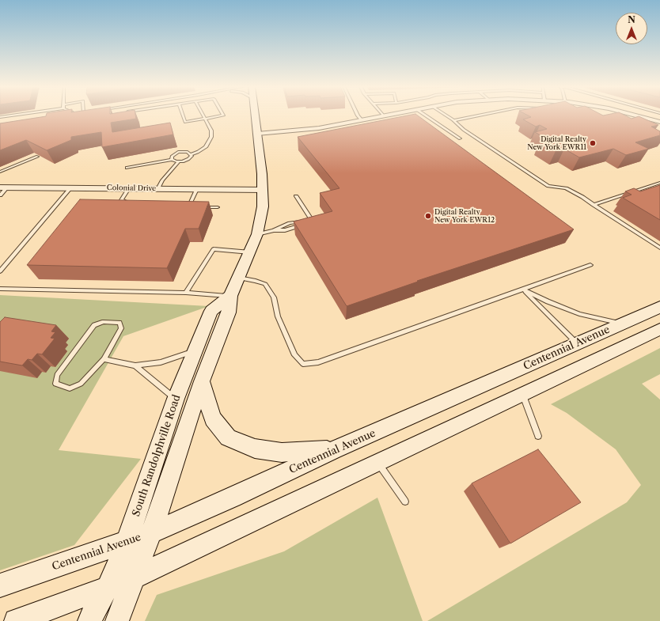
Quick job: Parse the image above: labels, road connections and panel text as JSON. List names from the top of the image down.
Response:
{
  "streets": {
    "main road": ["Centennial Avenue", "South Randolphville Road"],
    "street": ["Colonial Drive"]
  },
  "crossings": [
    ["Colonial Drive", "South Randolphville Road"],
    ["Centennial Avenue", "South Randolphville Road"]
  ],
  "places": ["Digital Realty New York EWR11", "Digital Realty New York EWR12"],
  "north": "top"
}
